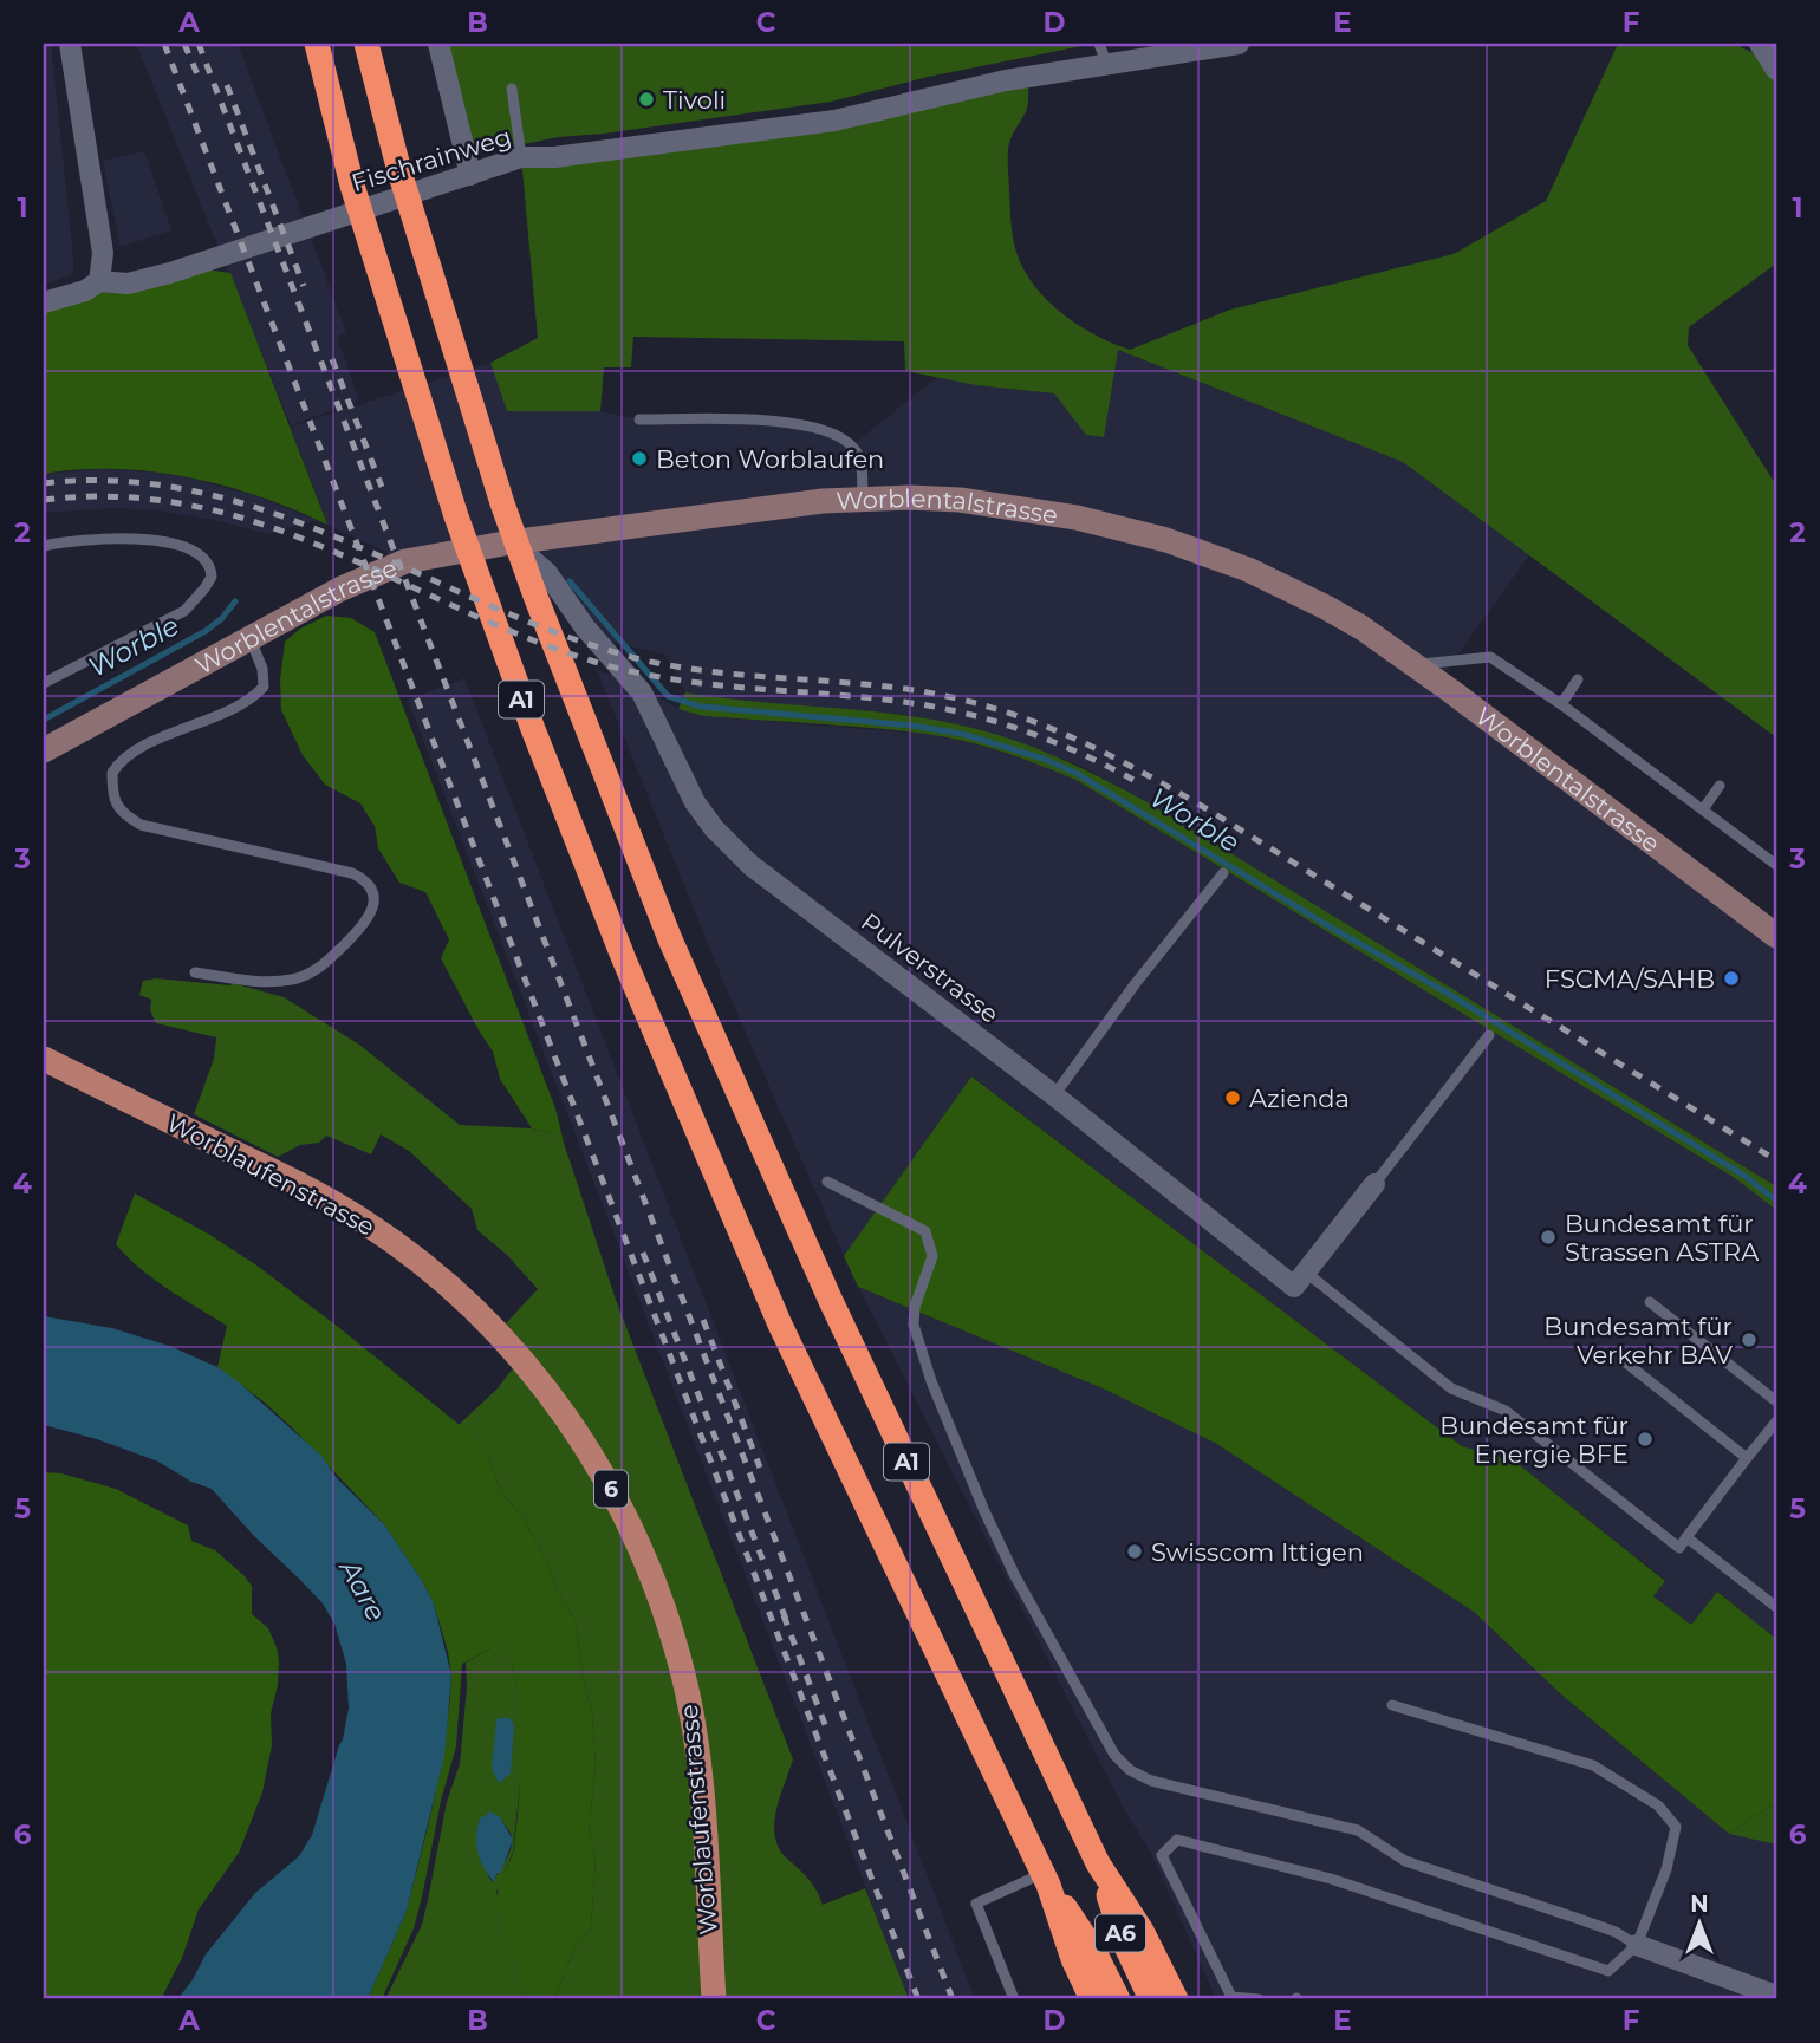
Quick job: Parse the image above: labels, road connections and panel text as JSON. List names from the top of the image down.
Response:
{
  "streets": {
    "highway": ["A1", "A6"],
    "main road": ["Worblentalstrasse", "Worblaufenstrasse", "6"],
    "street": ["Fischrainweg", "Pulverstrasse"]
  },
  "crossings": [
    ["Worblentalstrasse", "Pulverstrasse"],
    ["A1", "A6"]
  ],
  "water": ["Worble", "Aare"],
  "places": [
    "Tivoli",
    "Beton Worblaufen",
    "FSCMA/SAHB",
    "Azienda",
    "Bundesamt für Strassen ASTRA",
    "Bundesamt für Verkehr BAV",
    "Bundesamt für Energie BFE",
    "Swisscom Ittigen"
  ],
  "north": "top",
  "grid": {
    "columns": [
      "A",
      "B",
      "C",
      "D",
      "E",
      "F"
    ],
    "rows": [
      "1",
      "2",
      "3",
      "4",
      "5",
      "6"
    ]
  }
}
